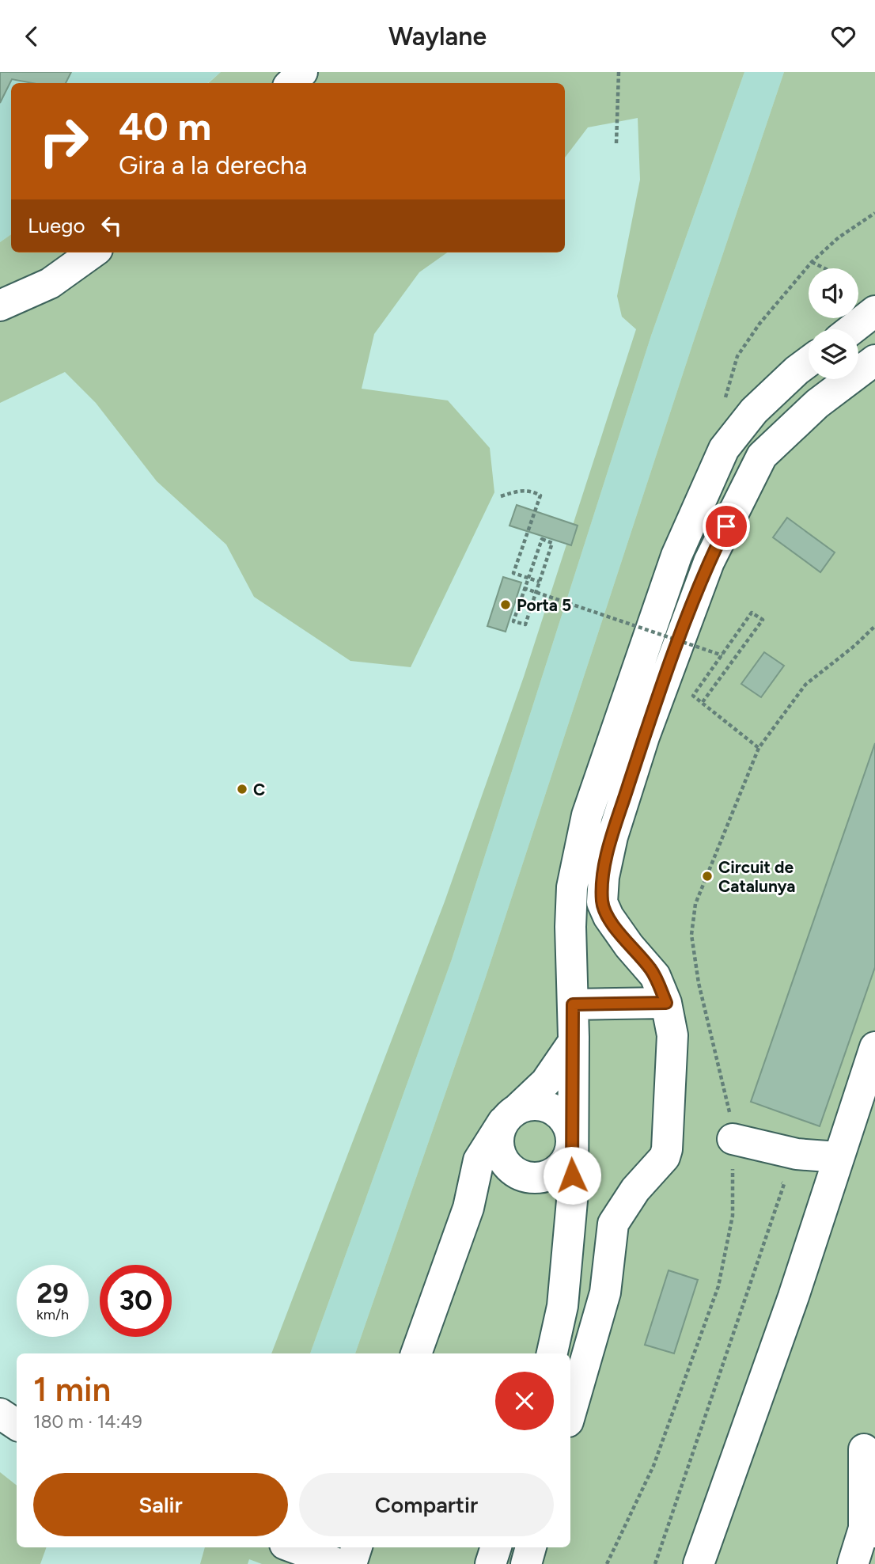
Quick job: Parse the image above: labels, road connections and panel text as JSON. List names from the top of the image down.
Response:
{
  "places": ["Porta 5", "C", "Circuit de Catalunya"],
  "page": {
    "header": "Waylane",
    "turn": ["40 m", "Gira a la derecha"],
    "then": "Luego",
    "speed": "29 km/h",
    "limit": "30",
    "heading": ["1 min", "180 m · 14:49"],
    "buttons": ["Salir", "Compartir"]
  }
}
